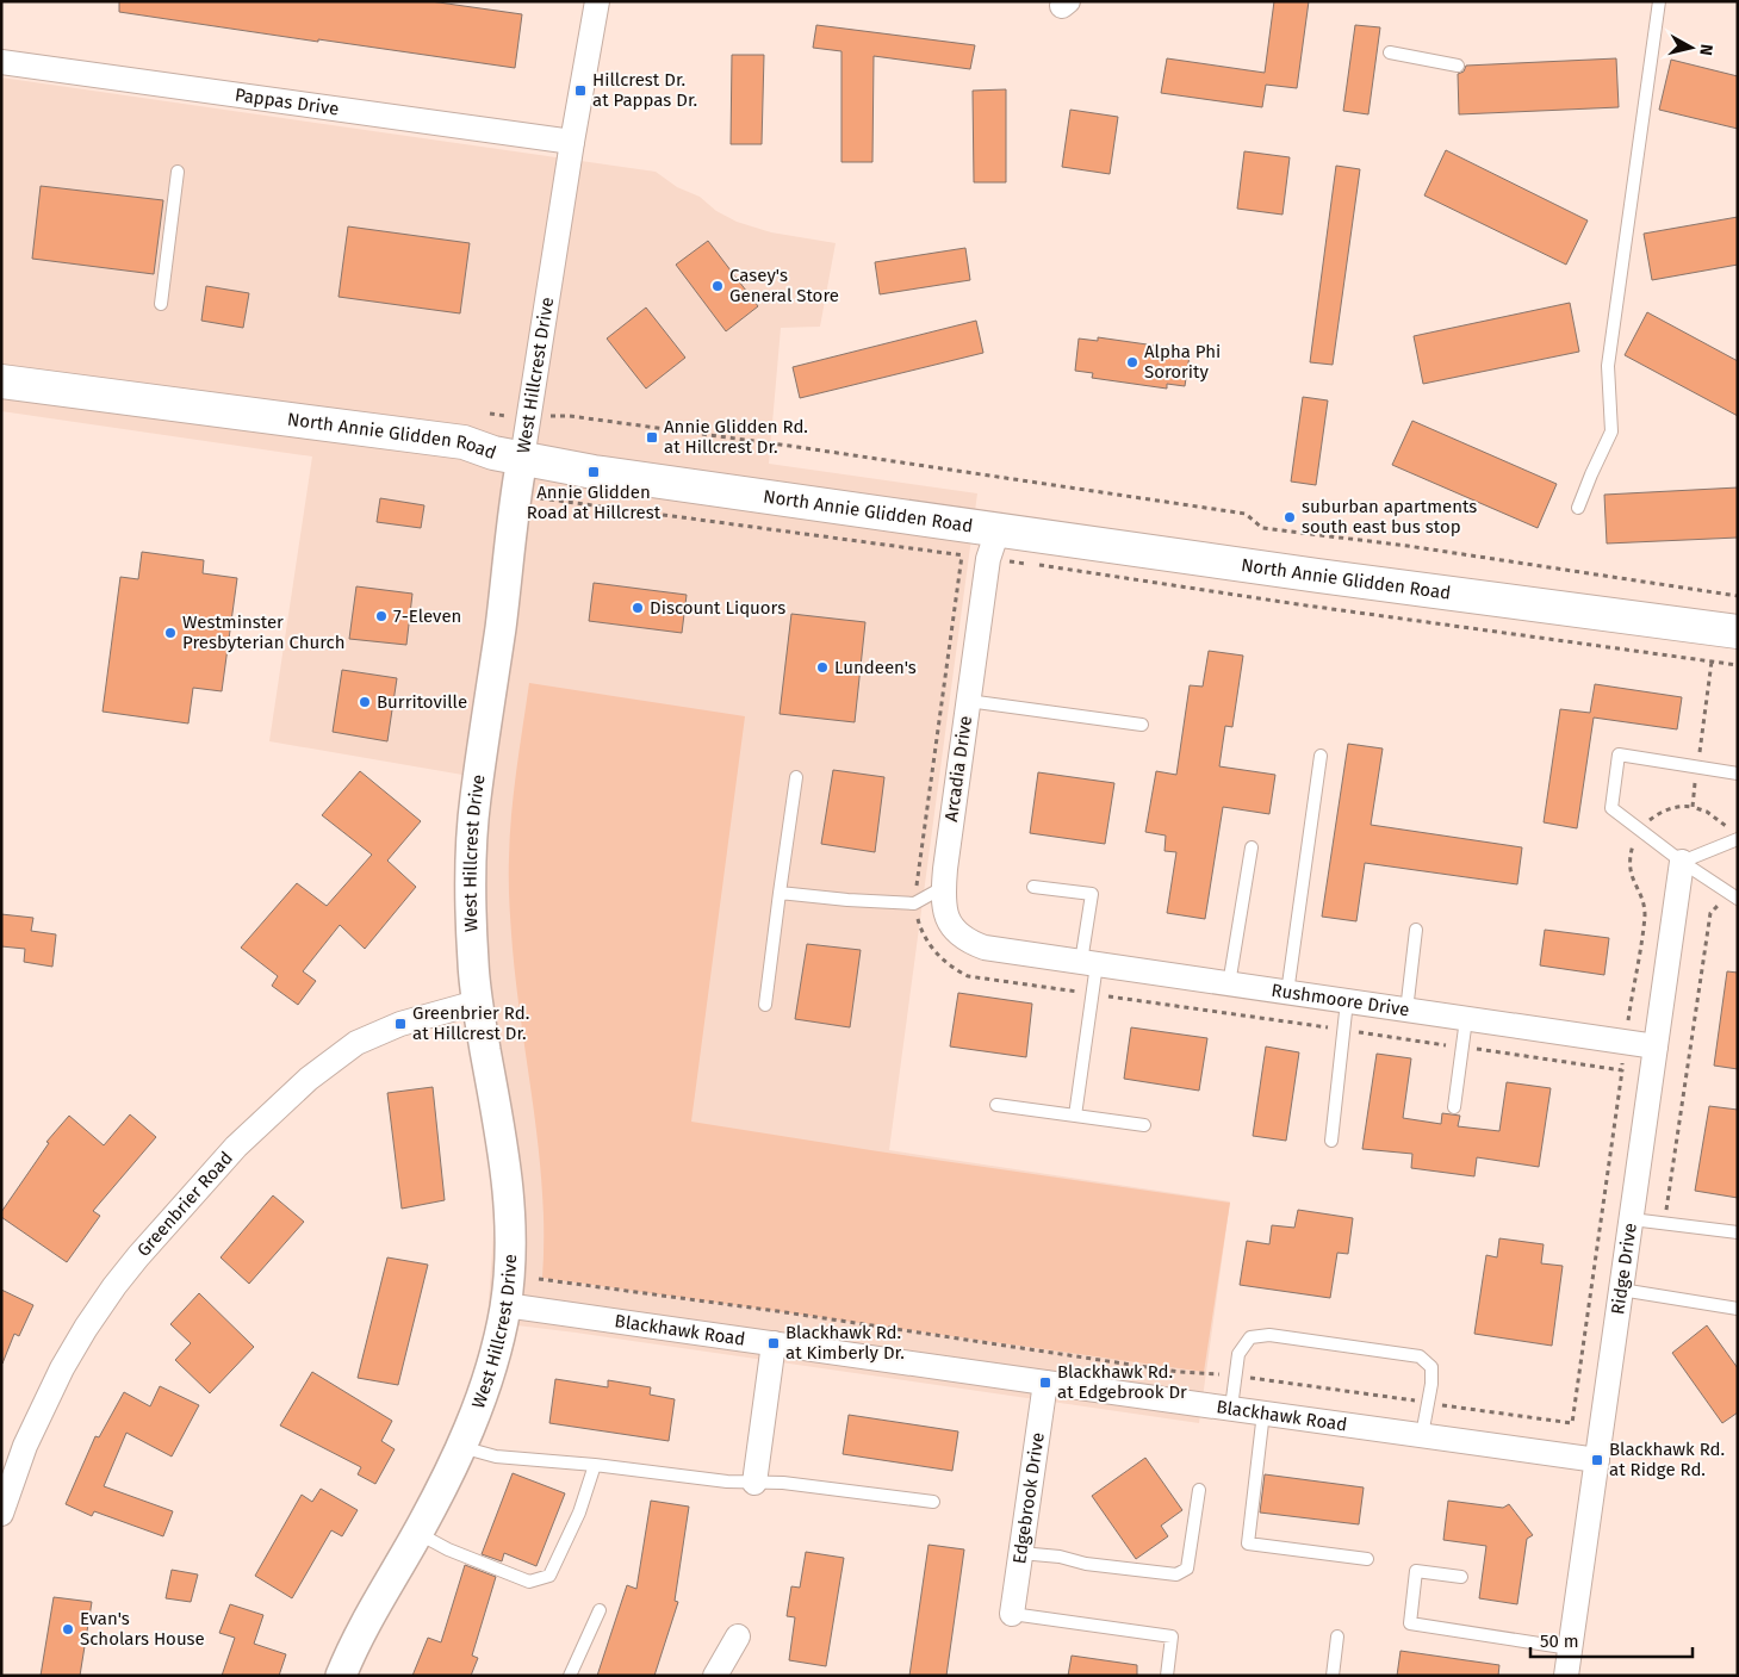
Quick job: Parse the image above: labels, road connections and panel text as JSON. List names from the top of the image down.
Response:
{
  "streets": {
    "main road": ["North Annie Glidden Road"],
    "street": [
      "Pappas Drive",
      "West Hillcrest Drive",
      "Arcadia Drive",
      "Rushmoore Drive",
      "Greenbrier Road",
      "Ridge Drive",
      "Blackhawk Road",
      "Edgebrook Drive"
    ]
  },
  "crossings": [
    ["Pappas Drive", "West Hillcrest Drive"],
    ["West Hillcrest Drive", "North Annie Glidden Road"],
    ["West Hillcrest Drive", "Greenbrier Road"],
    ["West Hillcrest Drive", "Blackhawk Road"],
    ["North Annie Glidden Road", "Arcadia Drive"],
    ["Arcadia Drive", "Rushmoore Drive"],
    ["Rushmoore Drive", "Ridge Drive"],
    ["Ridge Drive", "Blackhawk Road"],
    ["Blackhawk Road", "Edgebrook Drive"]
  ],
  "places": {
    "transit": [
      "Hillcrest Dr. at Pappas Dr.",
      "Annie Glidden Rd. at Hillcrest Dr.",
      "Annie Glidden Road at Hillcrest",
      "Greenbrier Rd. at Hillcrest Dr.",
      "Blackhawk Rd. at Kimberly Dr.",
      "Blackhawk Rd. at Edgebrook Dr",
      "Blackhawk Rd. at Ridge Rd."
    ],
    "other": [
      "Casey's General Store",
      "Alpha Phi Sorority",
      "suburban apartments south east bus stop",
      "Discount Liquors",
      "7-Eleven",
      "Westminster Presbyterian Church",
      "Lundeen's",
      "Burritoville",
      "Evan's Scholars House"
    ]
  },
  "scale_bar": "50 m",
  "north": "right"
}
